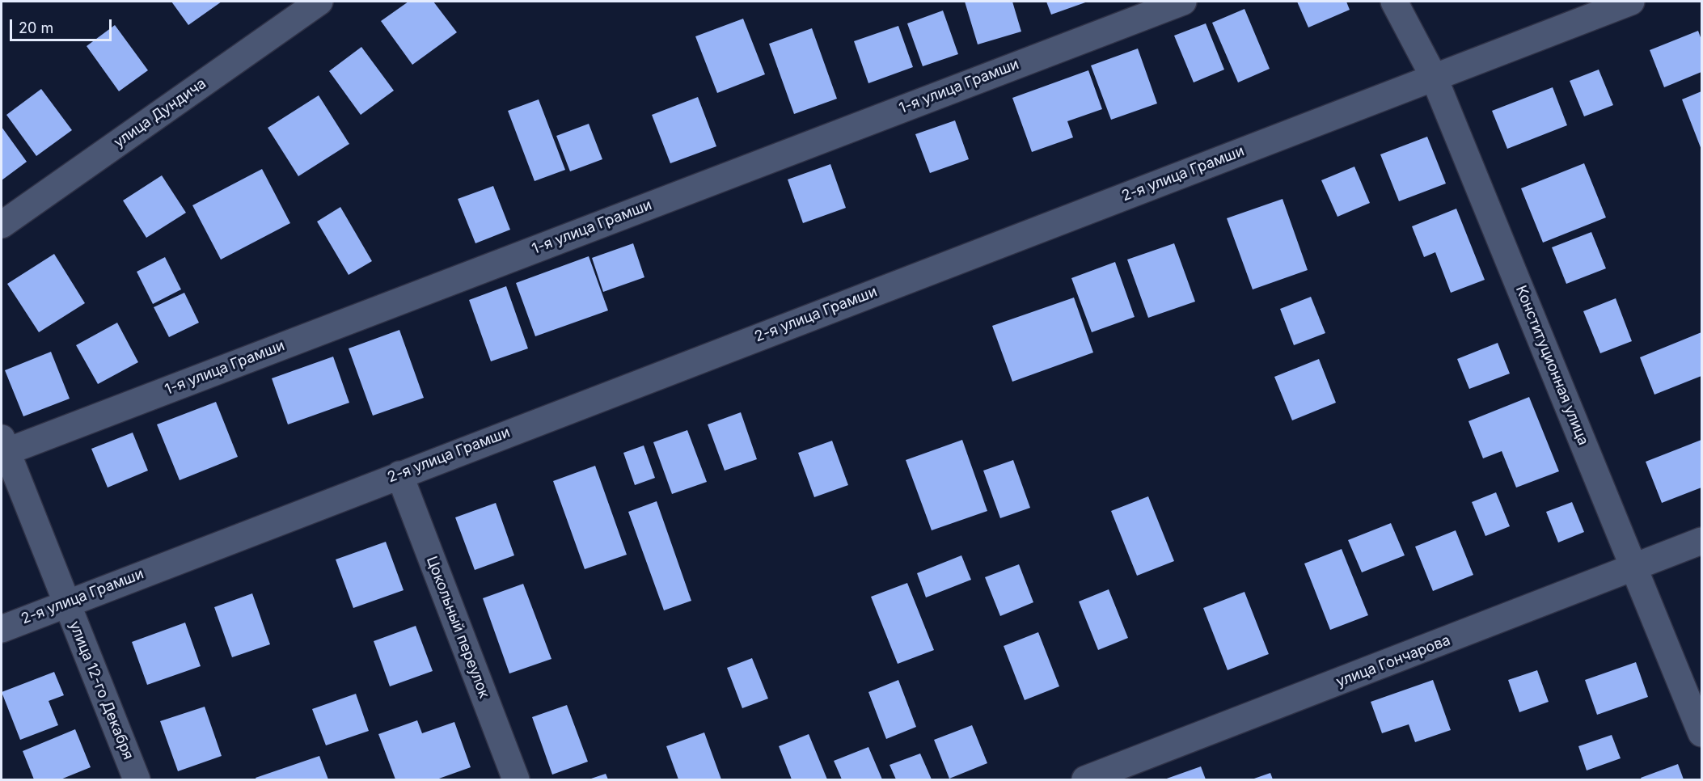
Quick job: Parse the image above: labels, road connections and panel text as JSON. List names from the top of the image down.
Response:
{
  "streets": {
    "street": [
      "1-я улица Грамши",
      "улица Дундича",
      "2-я улица Грамши",
      "Конституционная улица",
      "Цокольный переулок",
      "улица Гончарова",
      "улица 12-го Декабря"
    ]
  },
  "crossings": [
    ["1-я улица Грамши", "улица 12-го Декабря"],
    ["2-я улица Грамши", "Конституционная улица"],
    ["2-я улица Грамши", "Цокольный переулок"],
    ["2-я улица Грамши", "улица 12-го Декабря"],
    ["Конституционная улица", "улица Гончарова"]
  ],
  "scale_bar": "20 m"
}
